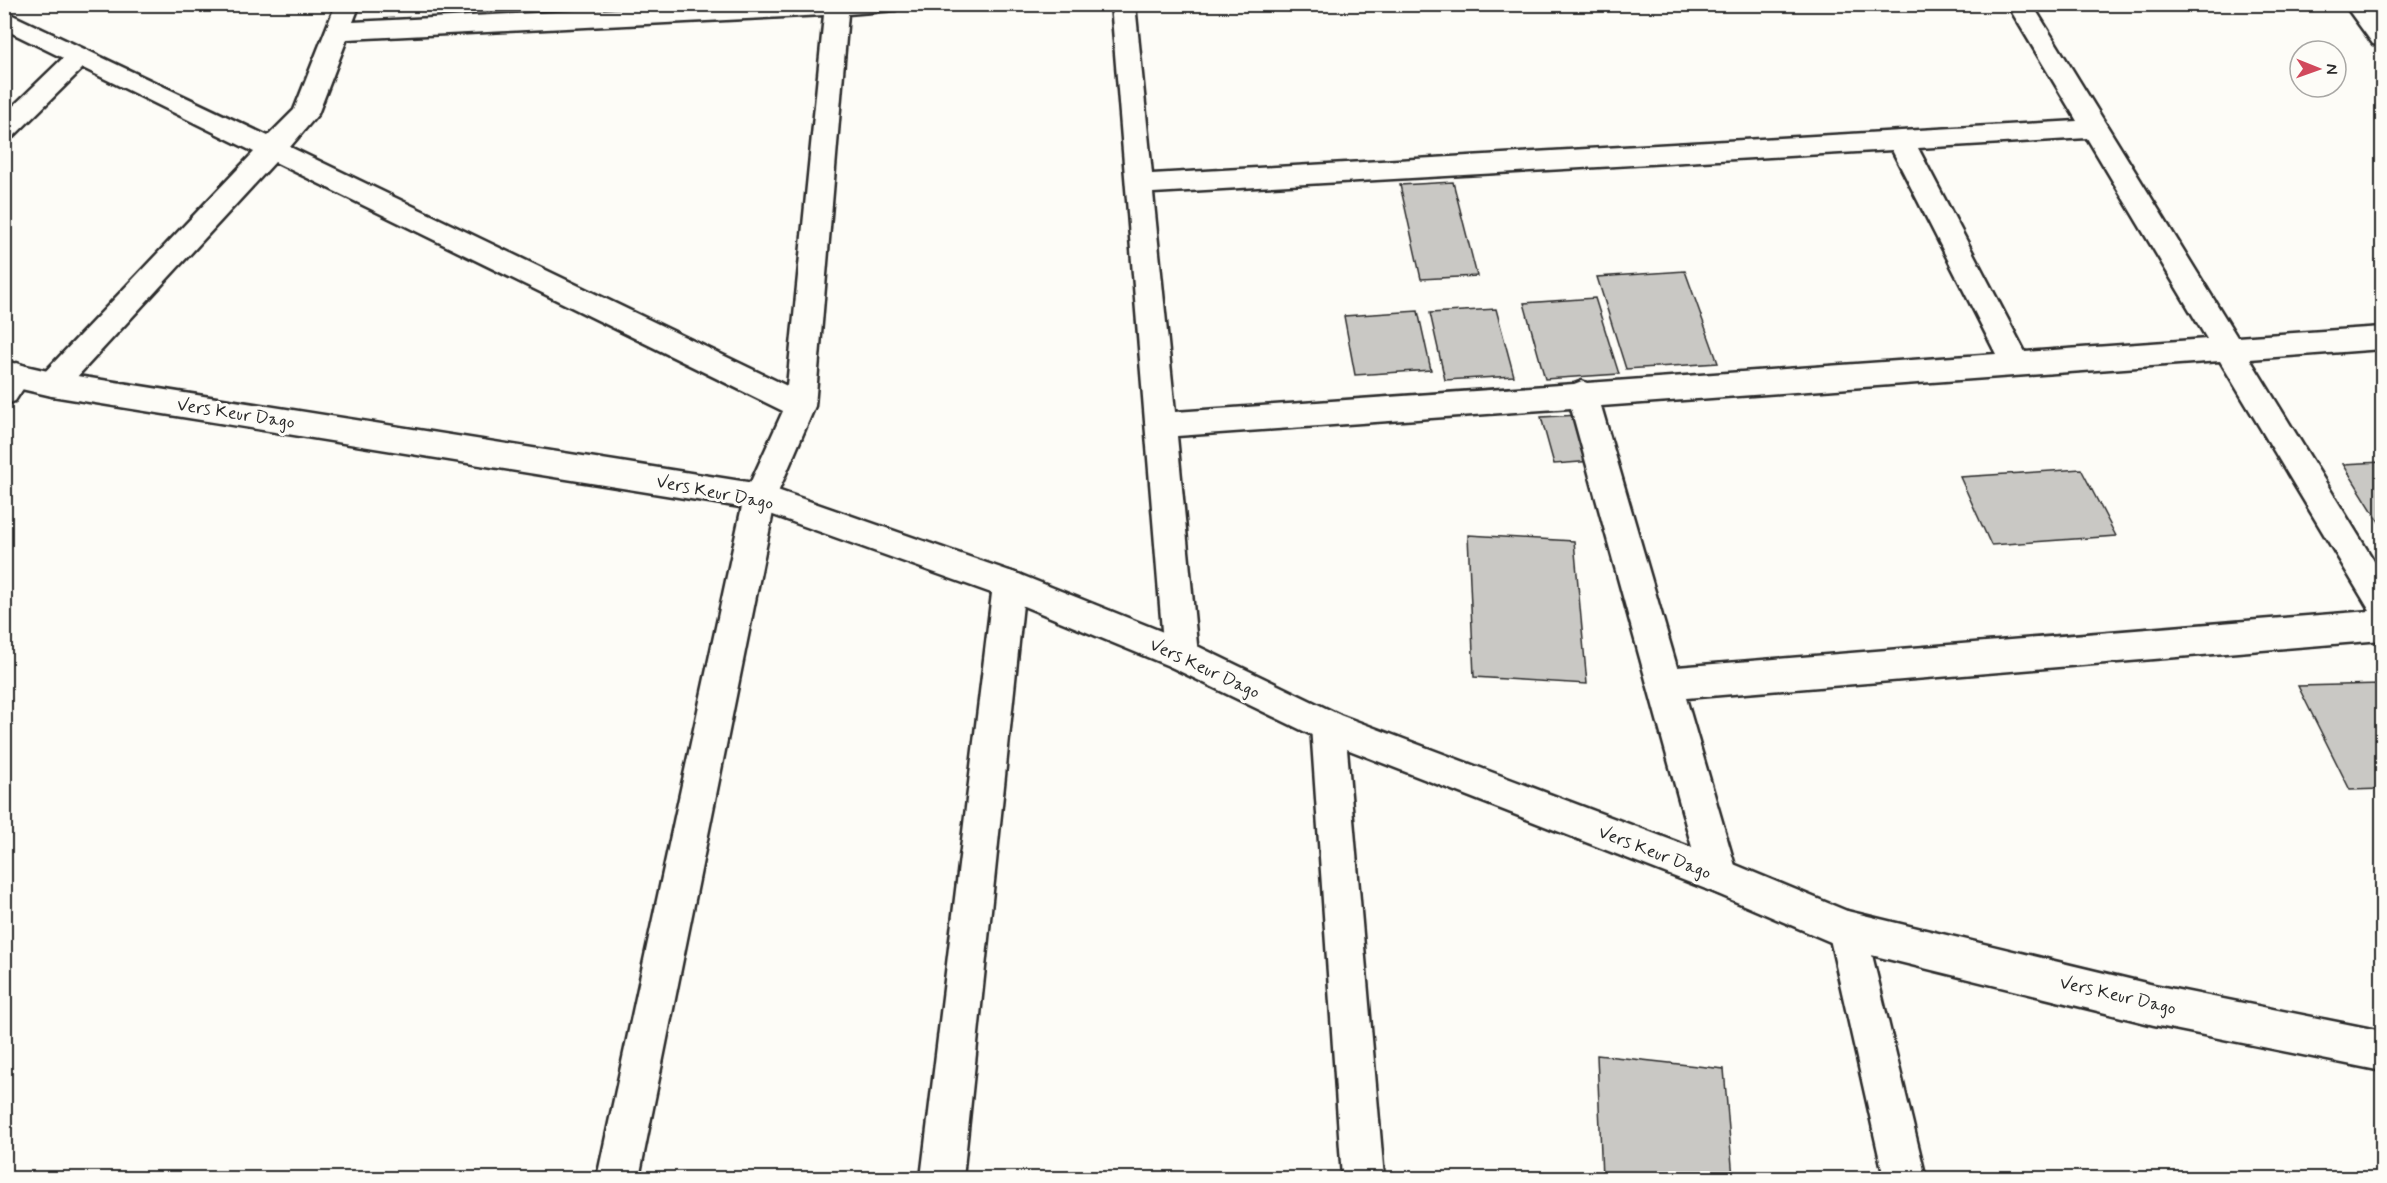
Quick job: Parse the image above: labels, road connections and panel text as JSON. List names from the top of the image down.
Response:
{
  "streets": {
    "street": ["Vers Keur Dago"]
  },
  "north": "right"
}
